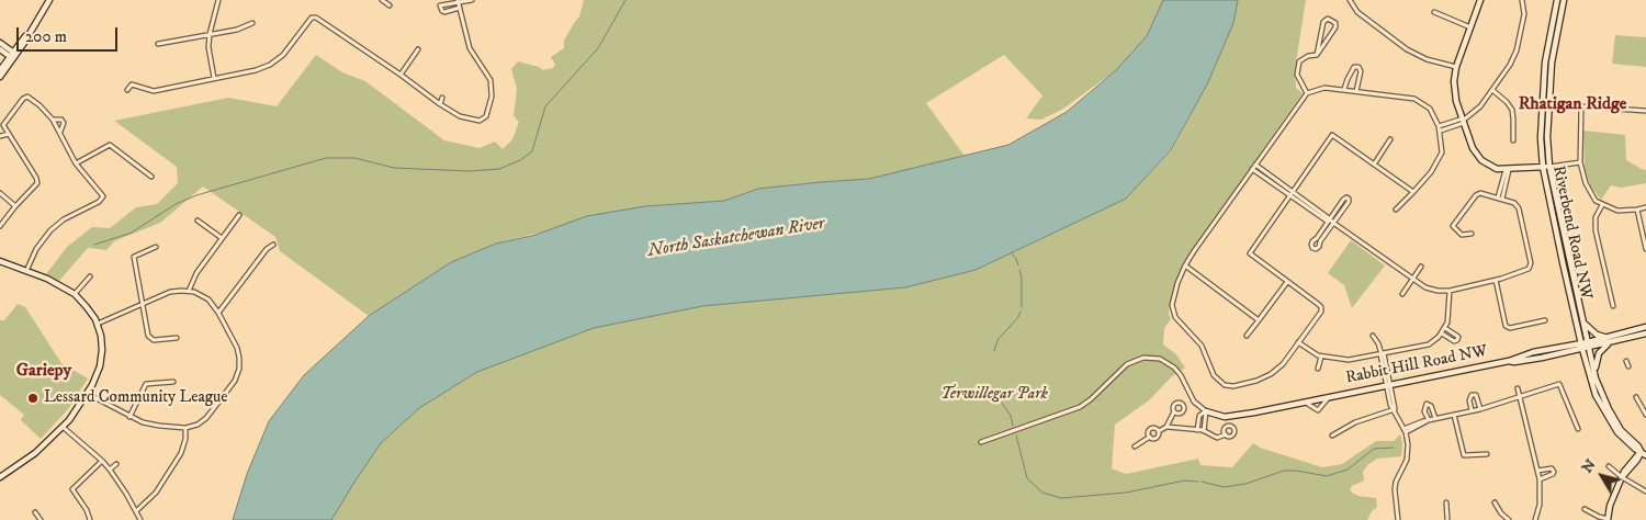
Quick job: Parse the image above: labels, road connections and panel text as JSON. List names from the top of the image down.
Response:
{
  "streets": {
    "main road": ["Riverbend Road NW", "Rabbit Hill Road NW"]
  },
  "crossings": [
    ["Riverbend Road NW", "Rabbit Hill Road NW"]
  ],
  "districts": ["Rhatigan Ridge", "Gariepy"],
  "water": ["North Saskatchewan River"],
  "parks": ["Terwillegar Park"],
  "places": ["Lessard Community League"],
  "scale_bar": "200 m",
  "north": "top left"
}
